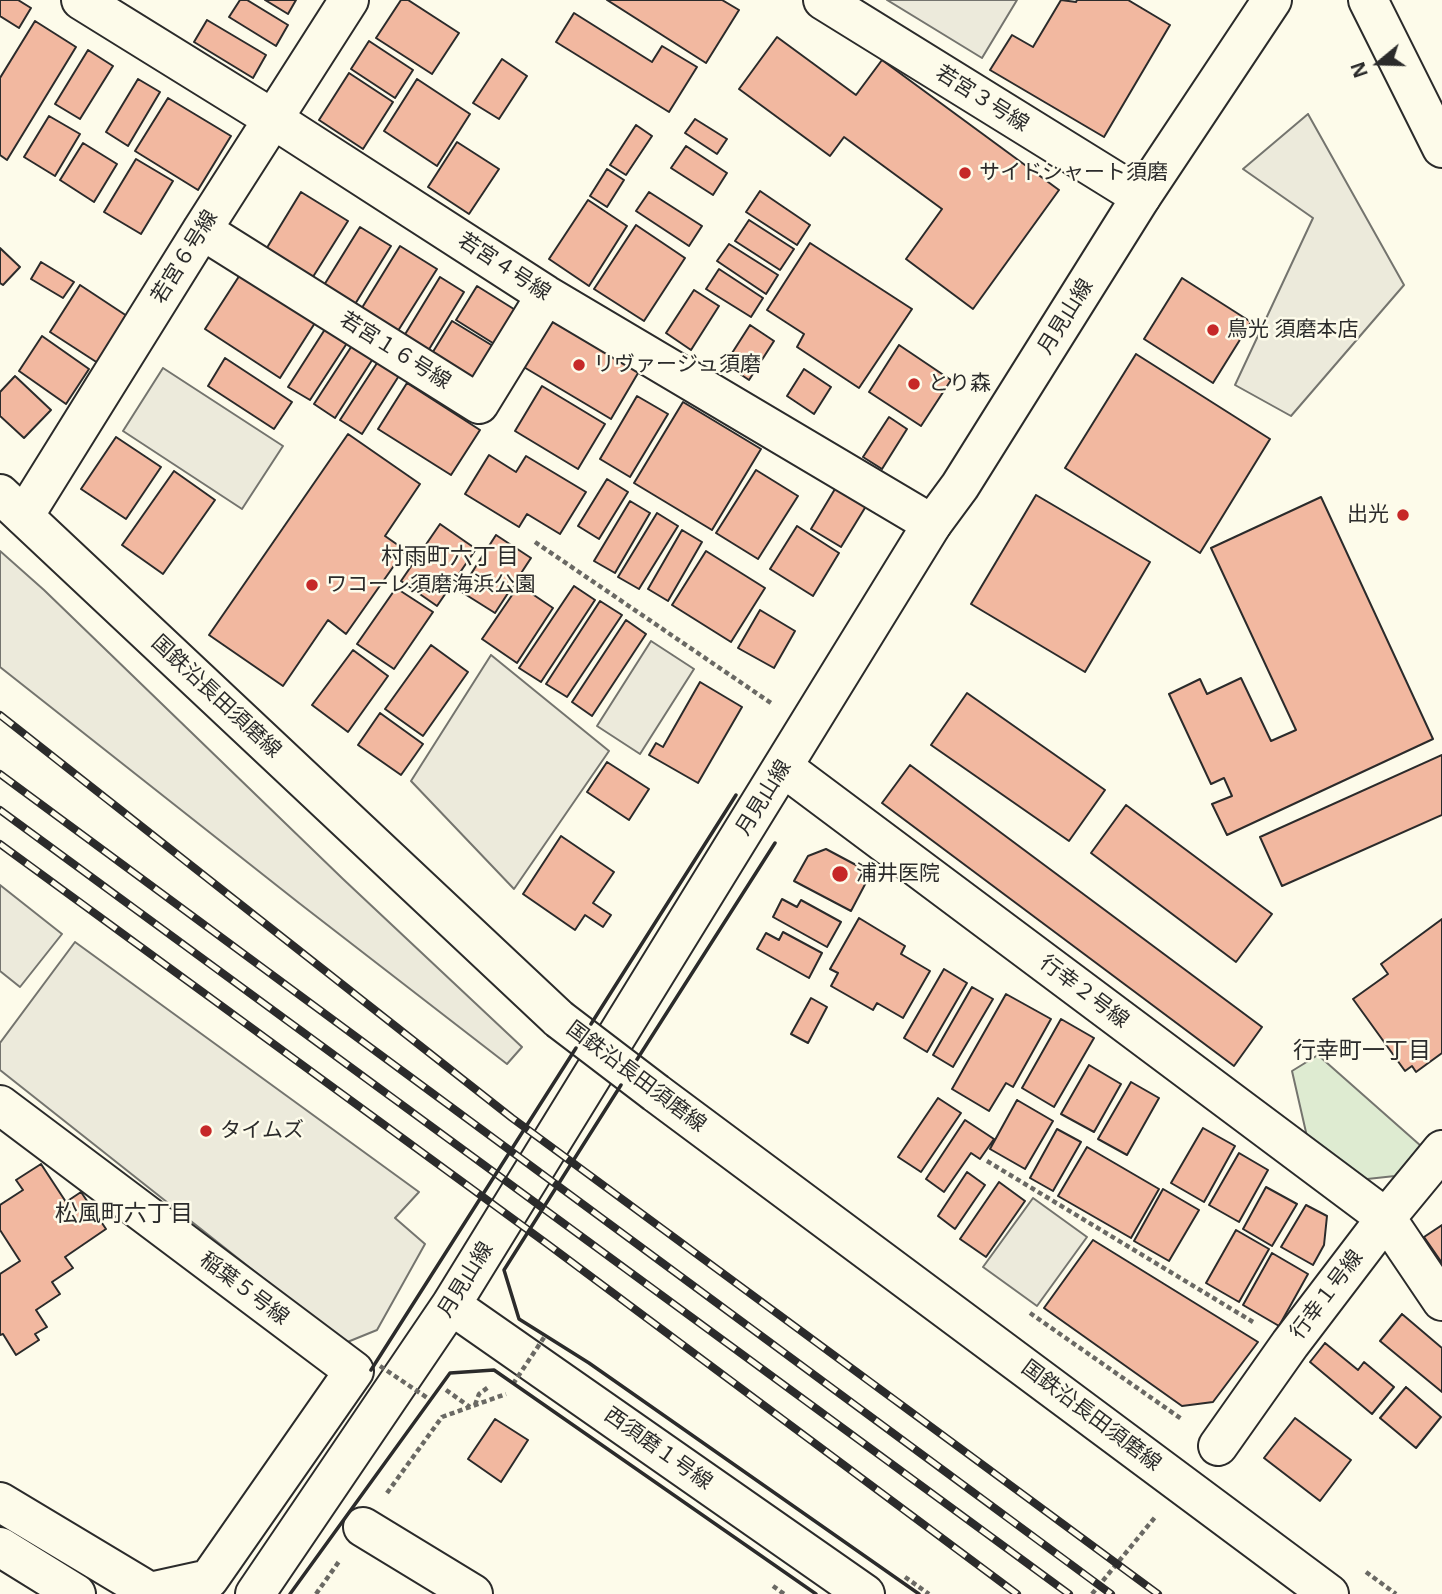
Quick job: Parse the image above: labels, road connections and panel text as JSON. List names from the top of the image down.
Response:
{
  "streets": {
    "main road": [
      "若宮３号線",
      "若宮６号線",
      "若宮４号線",
      "月見山線",
      "若宮１６号線",
      "国鉄沿長田須磨線",
      "行幸２号線",
      "稲葉５号線",
      "行幸１号線",
      "西須磨１号線"
    ]
  },
  "crossings": [
    ["若宮３号線", "月見山線"],
    ["若宮６号線", "若宮４号線"],
    ["若宮６号線", "若宮１６号線"],
    ["若宮６号線", "国鉄沿長田須磨線"],
    ["若宮４号線", "月見山線"],
    ["若宮４号線", "若宮１６号線"],
    ["月見山線", "行幸２号線"],
    ["月見山線", "西須磨１号線"],
    ["行幸２号線", "行幸１号線"]
  ],
  "districts": ["村雨町六丁目", "行幸町一丁目", "松風町六丁目"],
  "places": [
    "サイドシャート須磨",
    "鳥光 須磨本店",
    "リヴァージュ須磨",
    "とり森",
    "出光",
    "ワコーレ須磨海浜公園",
    "浦井医院",
    "タイムズ"
  ],
  "north": "left"
}
